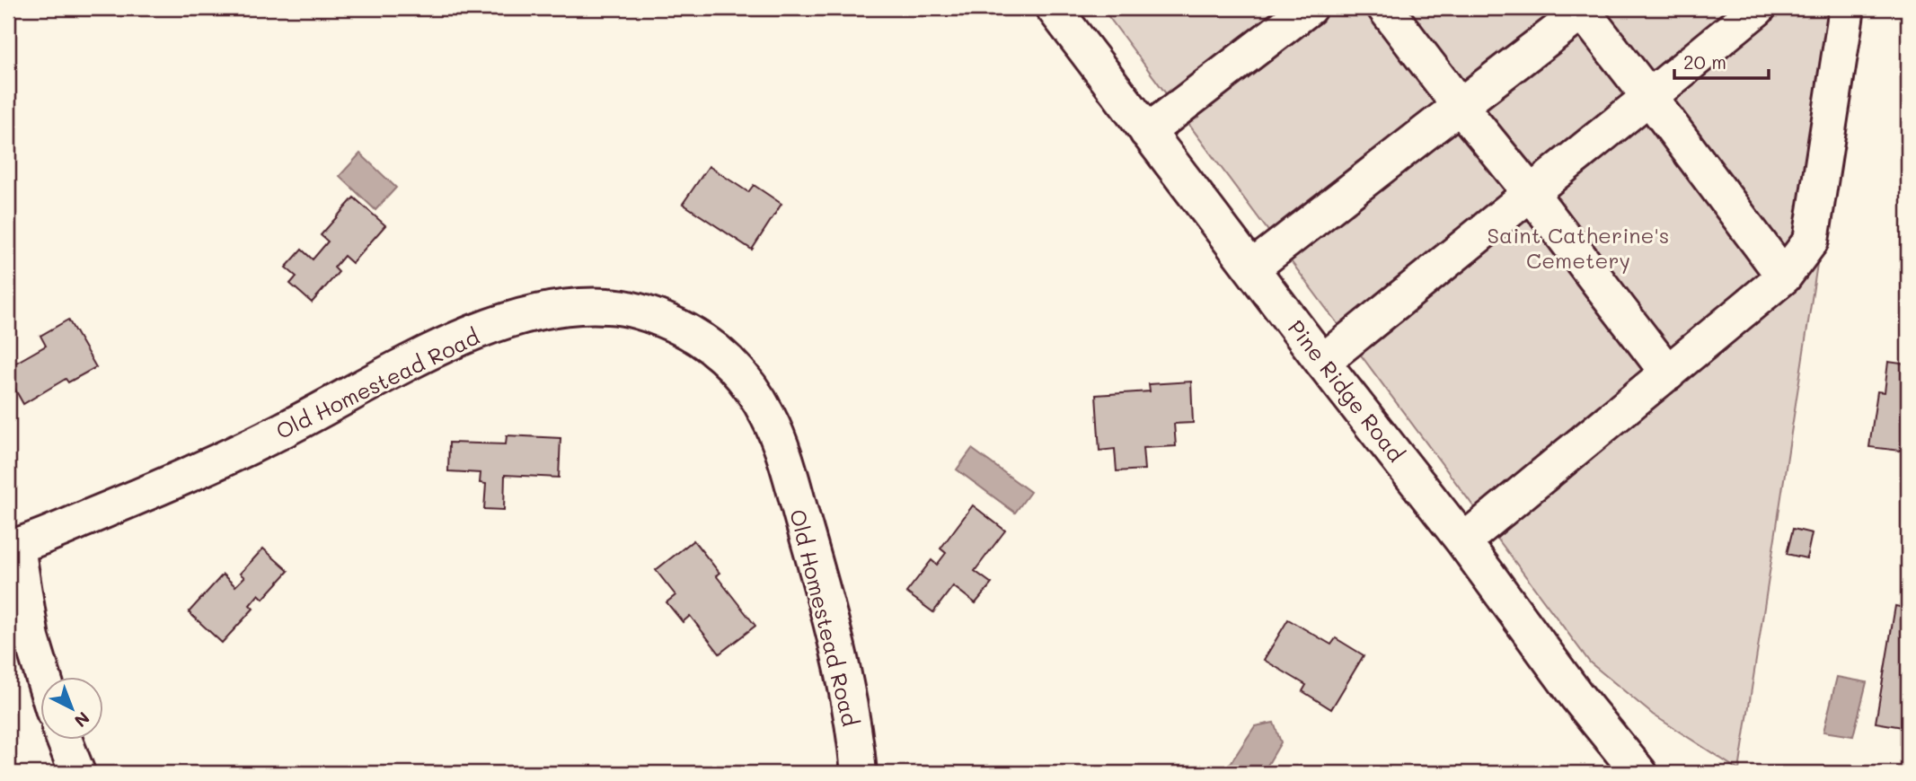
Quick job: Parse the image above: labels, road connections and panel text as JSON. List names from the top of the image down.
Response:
{
  "streets": {
    "street": ["Old Homestead Road", "Pine Ridge Road"]
  },
  "parks": ["Saint Catherine's Cemetery"],
  "scale_bar": "20 m",
  "north": "bottom right"
}
